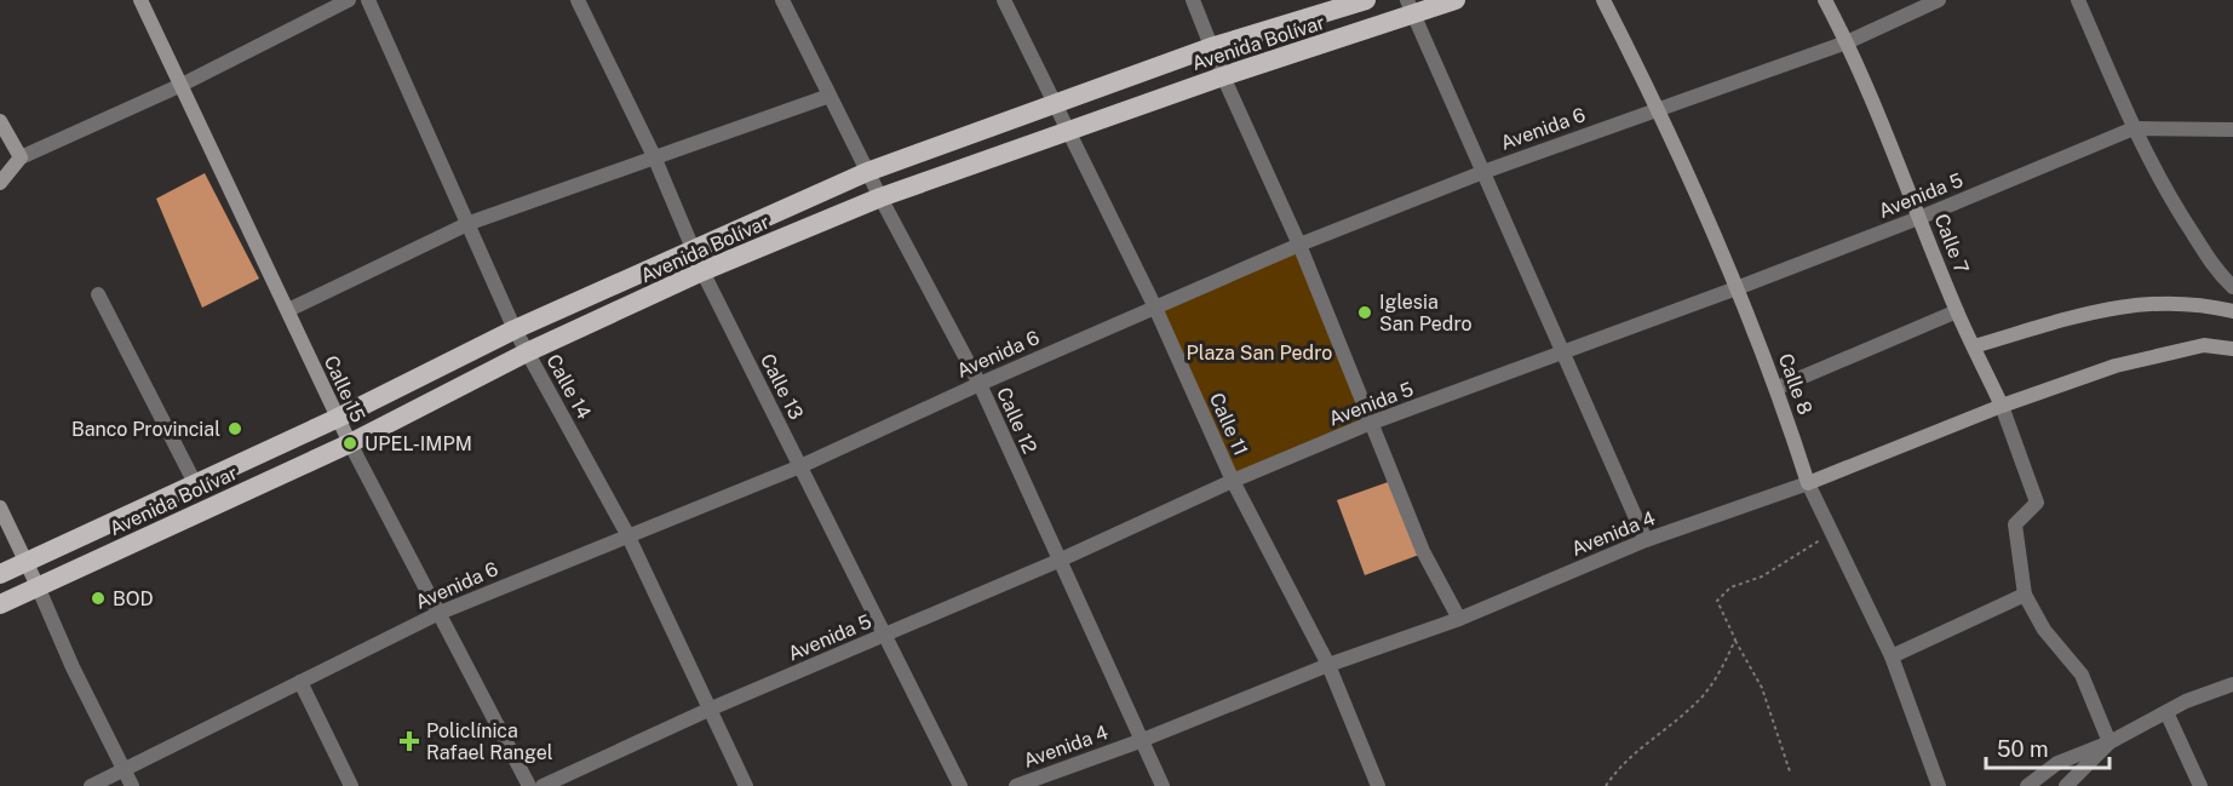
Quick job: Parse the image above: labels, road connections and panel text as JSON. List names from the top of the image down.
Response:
{
  "streets": {
    "highway": ["Avenida Bolívar"],
    "main road": [
      "Calle 7",
      "Calle 8",
      "Calle 15",
      "Avenida 4"
    ],
    "street": [
      "Avenida 6",
      "Avenida 5",
      "Calle 14",
      "Calle 13",
      "Calle 12",
      "Calle 11"
    ]
  },
  "crossings": [
    ["Avenida Bolívar", "Calle 14"],
    ["Avenida Bolívar", "Calle 13"],
    ["Avenida Bolívar", "Calle 15"],
    ["Avenida Bolívar", "Calle 12"],
    ["Avenida Bolívar", "Calle 11"],
    ["Avenida 6", "Calle 7"],
    ["Avenida 6", "Calle 8"],
    ["Avenida 6", "Calle 14"],
    ["Avenida 6", "Calle 13"],
    ["Avenida 6", "Calle 15"],
    ["Avenida 6", "Calle 12"],
    ["Avenida 6", "Calle 11"],
    ["Avenida 5", "Calle 7"],
    ["Avenida 5", "Calle 8"],
    ["Avenida 5", "Calle 14"],
    ["Avenida 5", "Calle 13"],
    ["Avenida 5", "Calle 12"],
    ["Avenida 5", "Calle 11"],
    ["Calle 7", "Avenida 4"],
    ["Calle 8", "Avenida 4"],
    ["Calle 12", "Avenida 4"],
    ["Calle 11", "Avenida 4"]
  ],
  "parks": ["Plaza San Pedro"],
  "places": {
    "other": [
      "Iglesia San Pedro",
      "Banco Provincial",
      "UPEL-IMPM",
      "BOD"
    ],
    "health": ["Policlínica Rafael Rangel"]
  },
  "scale_bar": "50 m"
}
